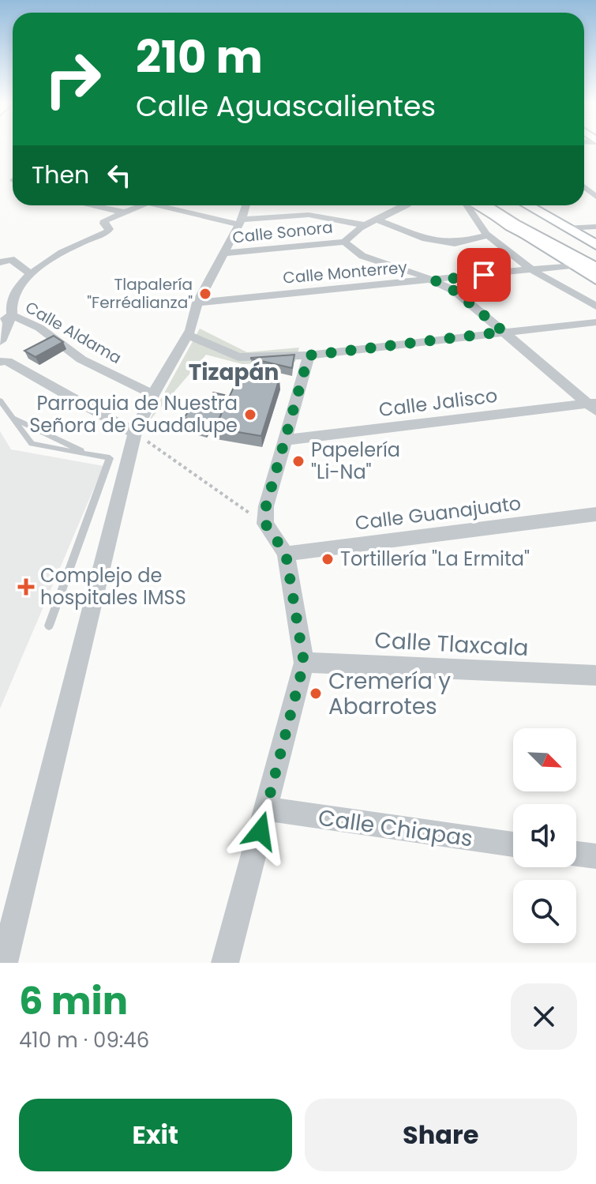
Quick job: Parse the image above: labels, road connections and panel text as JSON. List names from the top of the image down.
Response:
{
  "streets": {
    "street": [
      "Calle Sonora",
      "Calle Monterrey",
      "Calle Aldama",
      "Calle Jalisco",
      "Calle Guanajuato",
      "Calle Tlaxcala",
      "Calle Chiapas"
    ]
  },
  "districts": ["Tizapán"],
  "places": {
    "other": [
      "Tlapalería \"Ferréalianza\"",
      "Parroquia de Nuestra Señora de Guadalupe",
      "Papelería \"Li-Na\"",
      "Tortillería \"La Ermita\"",
      "Cremería y Abarrotes"
    ],
    "health": ["Complejo de hospitales IMSS"]
  },
  "north": "bottom right",
  "page": {
    "turn": ["210 m", "Calle Aguascalientes"],
    "then": "Then",
    "heading": ["6 min", "410 m · 09:46"],
    "buttons": ["Exit", "Share"]
  }
}
